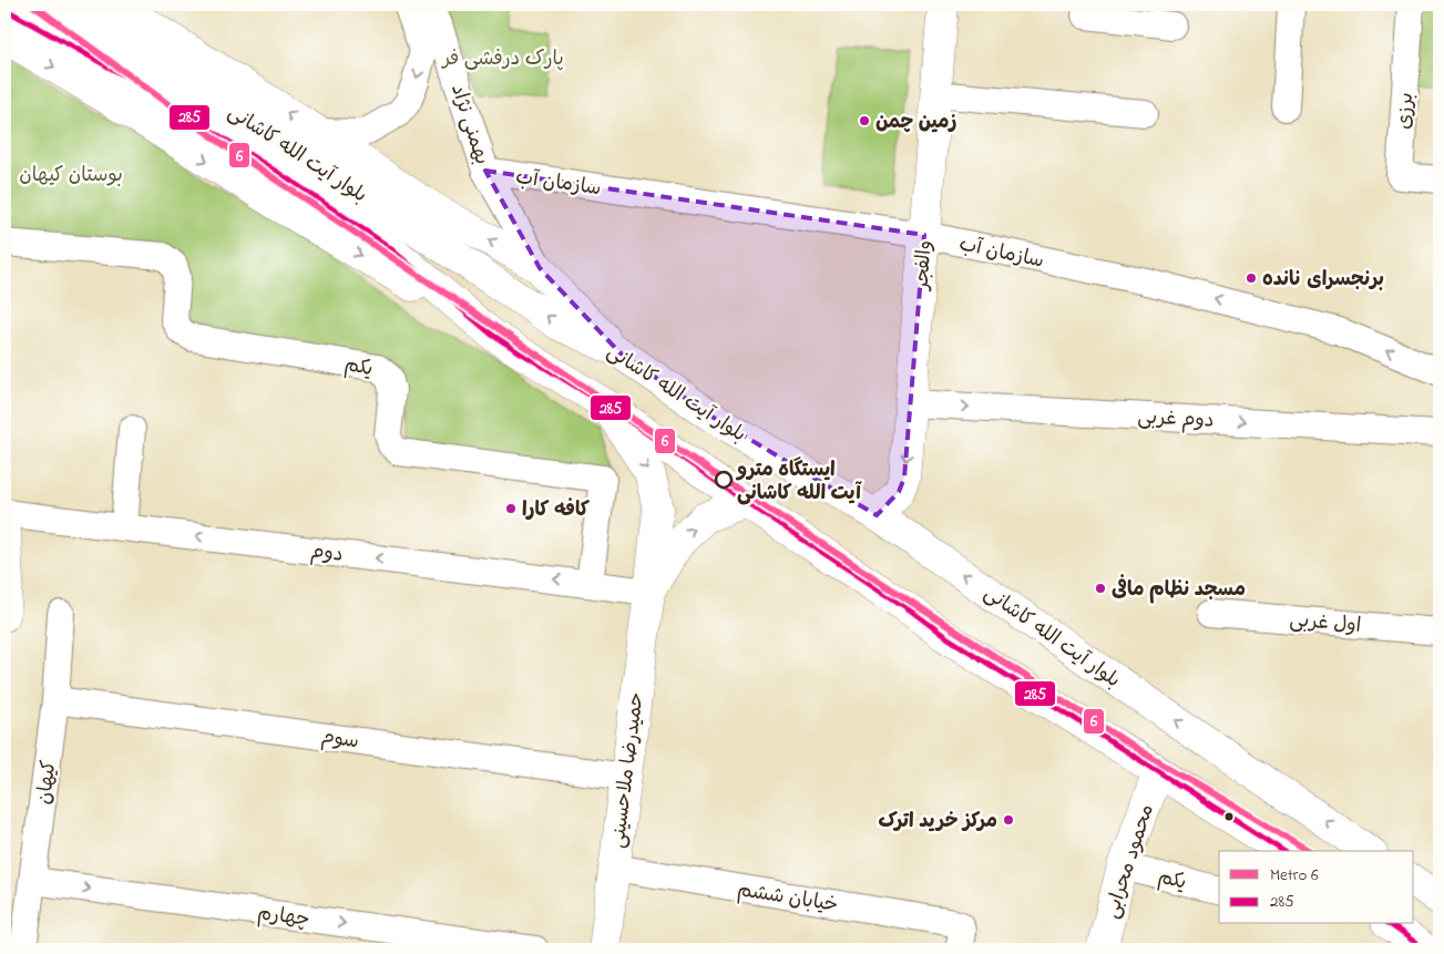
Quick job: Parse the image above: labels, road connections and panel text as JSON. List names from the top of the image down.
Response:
{
  "streets": {
    "main road": [
      "بلوار آیت الله کاشانی",
      "والفجر",
      "حمیدرضا ملاحسینی",
      "محمود محرابی"
    ],
    "street": [
      "برزی",
      "بهمنی نژاد",
      "سازمان آب",
      "یکم",
      "دوم غربی",
      "دوم",
      "اول غربی",
      "سوم",
      "کیهان",
      "خیابان ششم",
      "چهارم"
    ]
  },
  "crossings": [
    ["بهمنی نژاد", "سازمان آب"],
    ["بلوار آیت الله کاشانی", "والفجر"],
    ["بلوار آیت الله کاشانی", "حمیدرضا ملاحسینی"],
    ["بلوار آیت الله کاشانی", "محمود محرابی"],
    ["سازمان آب", "والفجر"],
    ["والفجر", "دوم غربی"],
    ["یکم", "دوم"],
    ["یکم", "محمود محرابی"],
    ["دوم", "حمیدرضا ملاحسینی"],
    ["سوم", "حمیدرضا ملاحسینی"],
    ["سوم", "کیهان"],
    ["حمیدرضا ملاحسینی", "خیابان ششم"],
    ["کیهان", "چهارم"]
  ],
  "one_way": ["دوم غربی", "دوم", "چهارم"],
  "parks": ["پارک درفشی فر", "بوستان کیهان"],
  "places": [
    "زمین چمن",
    "برنجسرای نانده",
    "ایستگاه مترو آیت الله کاشانی",
    "کافه کارا",
    "مسجد نظام مافی",
    "مرکز خرید اترک"
  ],
  "lines": ["metro line 6", "transit line 285"],
  "legend": ["Metro 6", "285"]
}
